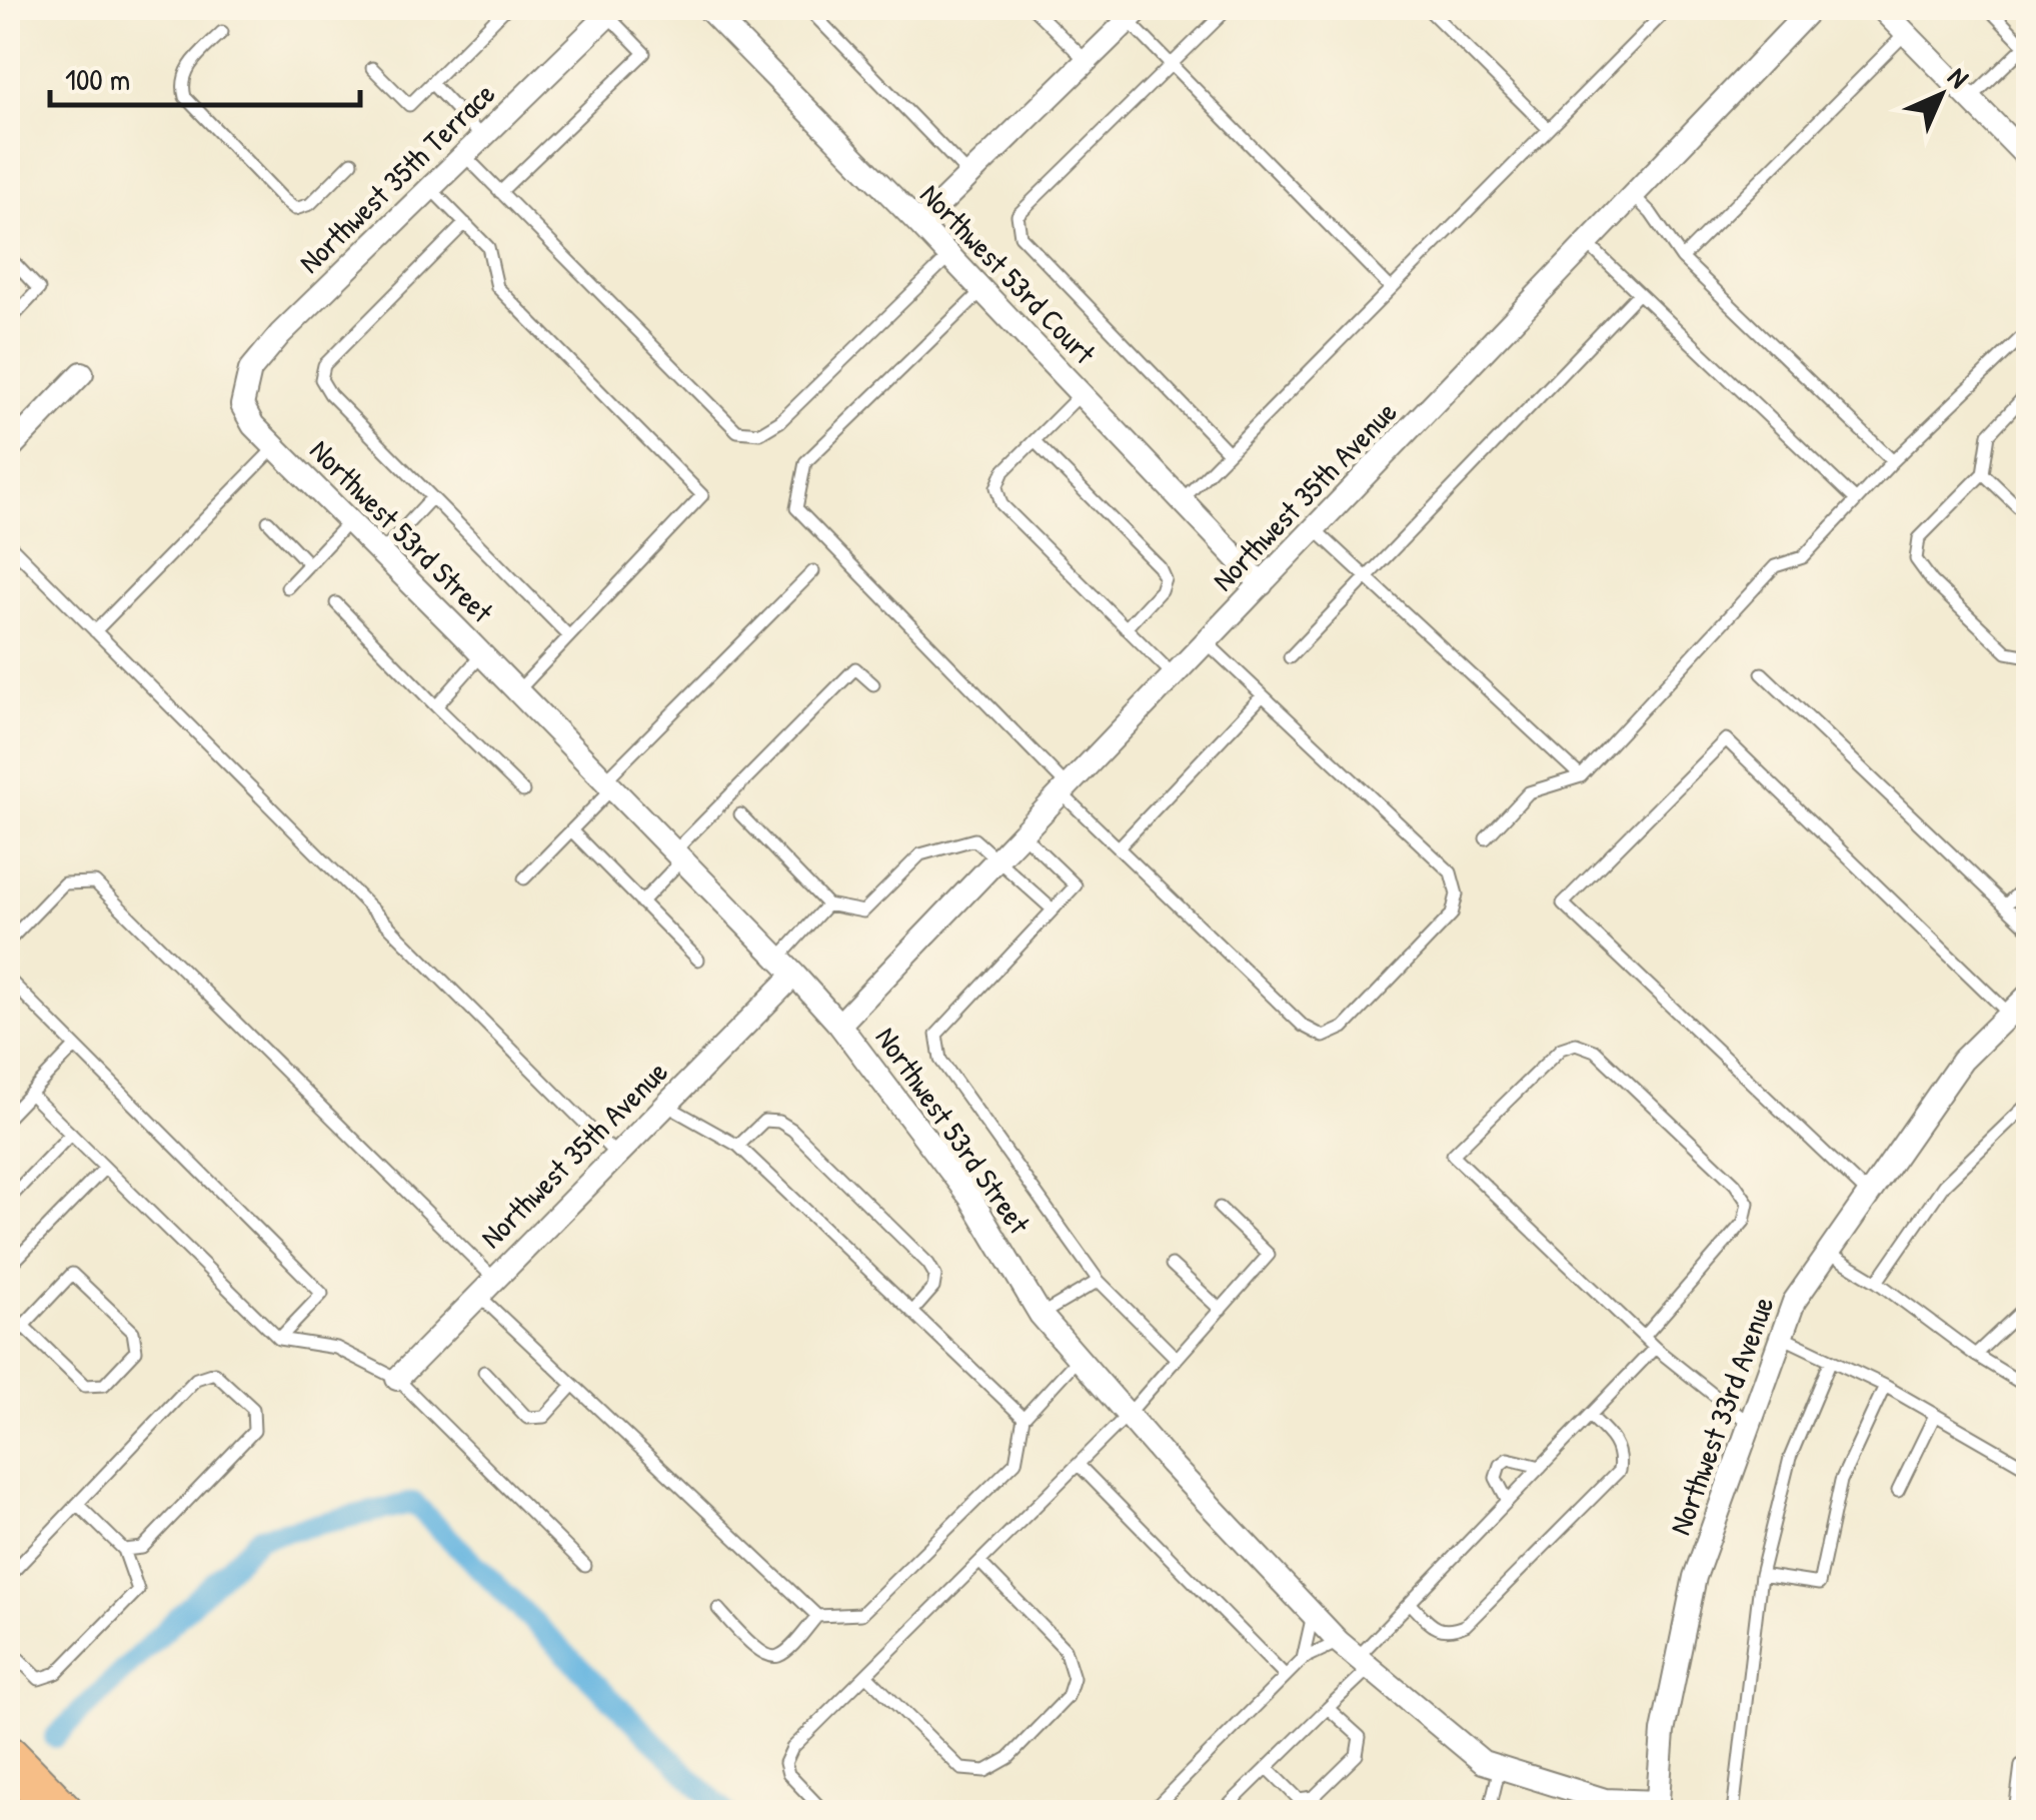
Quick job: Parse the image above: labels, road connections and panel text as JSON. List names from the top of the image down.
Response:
{
  "streets": {
    "street": [
      "Northwest 35th Terrace",
      "Northwest 53rd Court",
      "Northwest 35th Avenue",
      "Northwest 53rd Street",
      "Northwest 33rd Avenue"
    ]
  },
  "crossings": [
    ["Northwest 35th Terrace", "Northwest 53rd Street"],
    ["Northwest 53rd Court", "Northwest 35th Avenue"],
    ["Northwest 35th Avenue", "Northwest 53rd Street"],
    ["Northwest 53rd Street", "Northwest 33rd Avenue"]
  ],
  "scale_bar": "100 m",
  "north": "top right"
}
